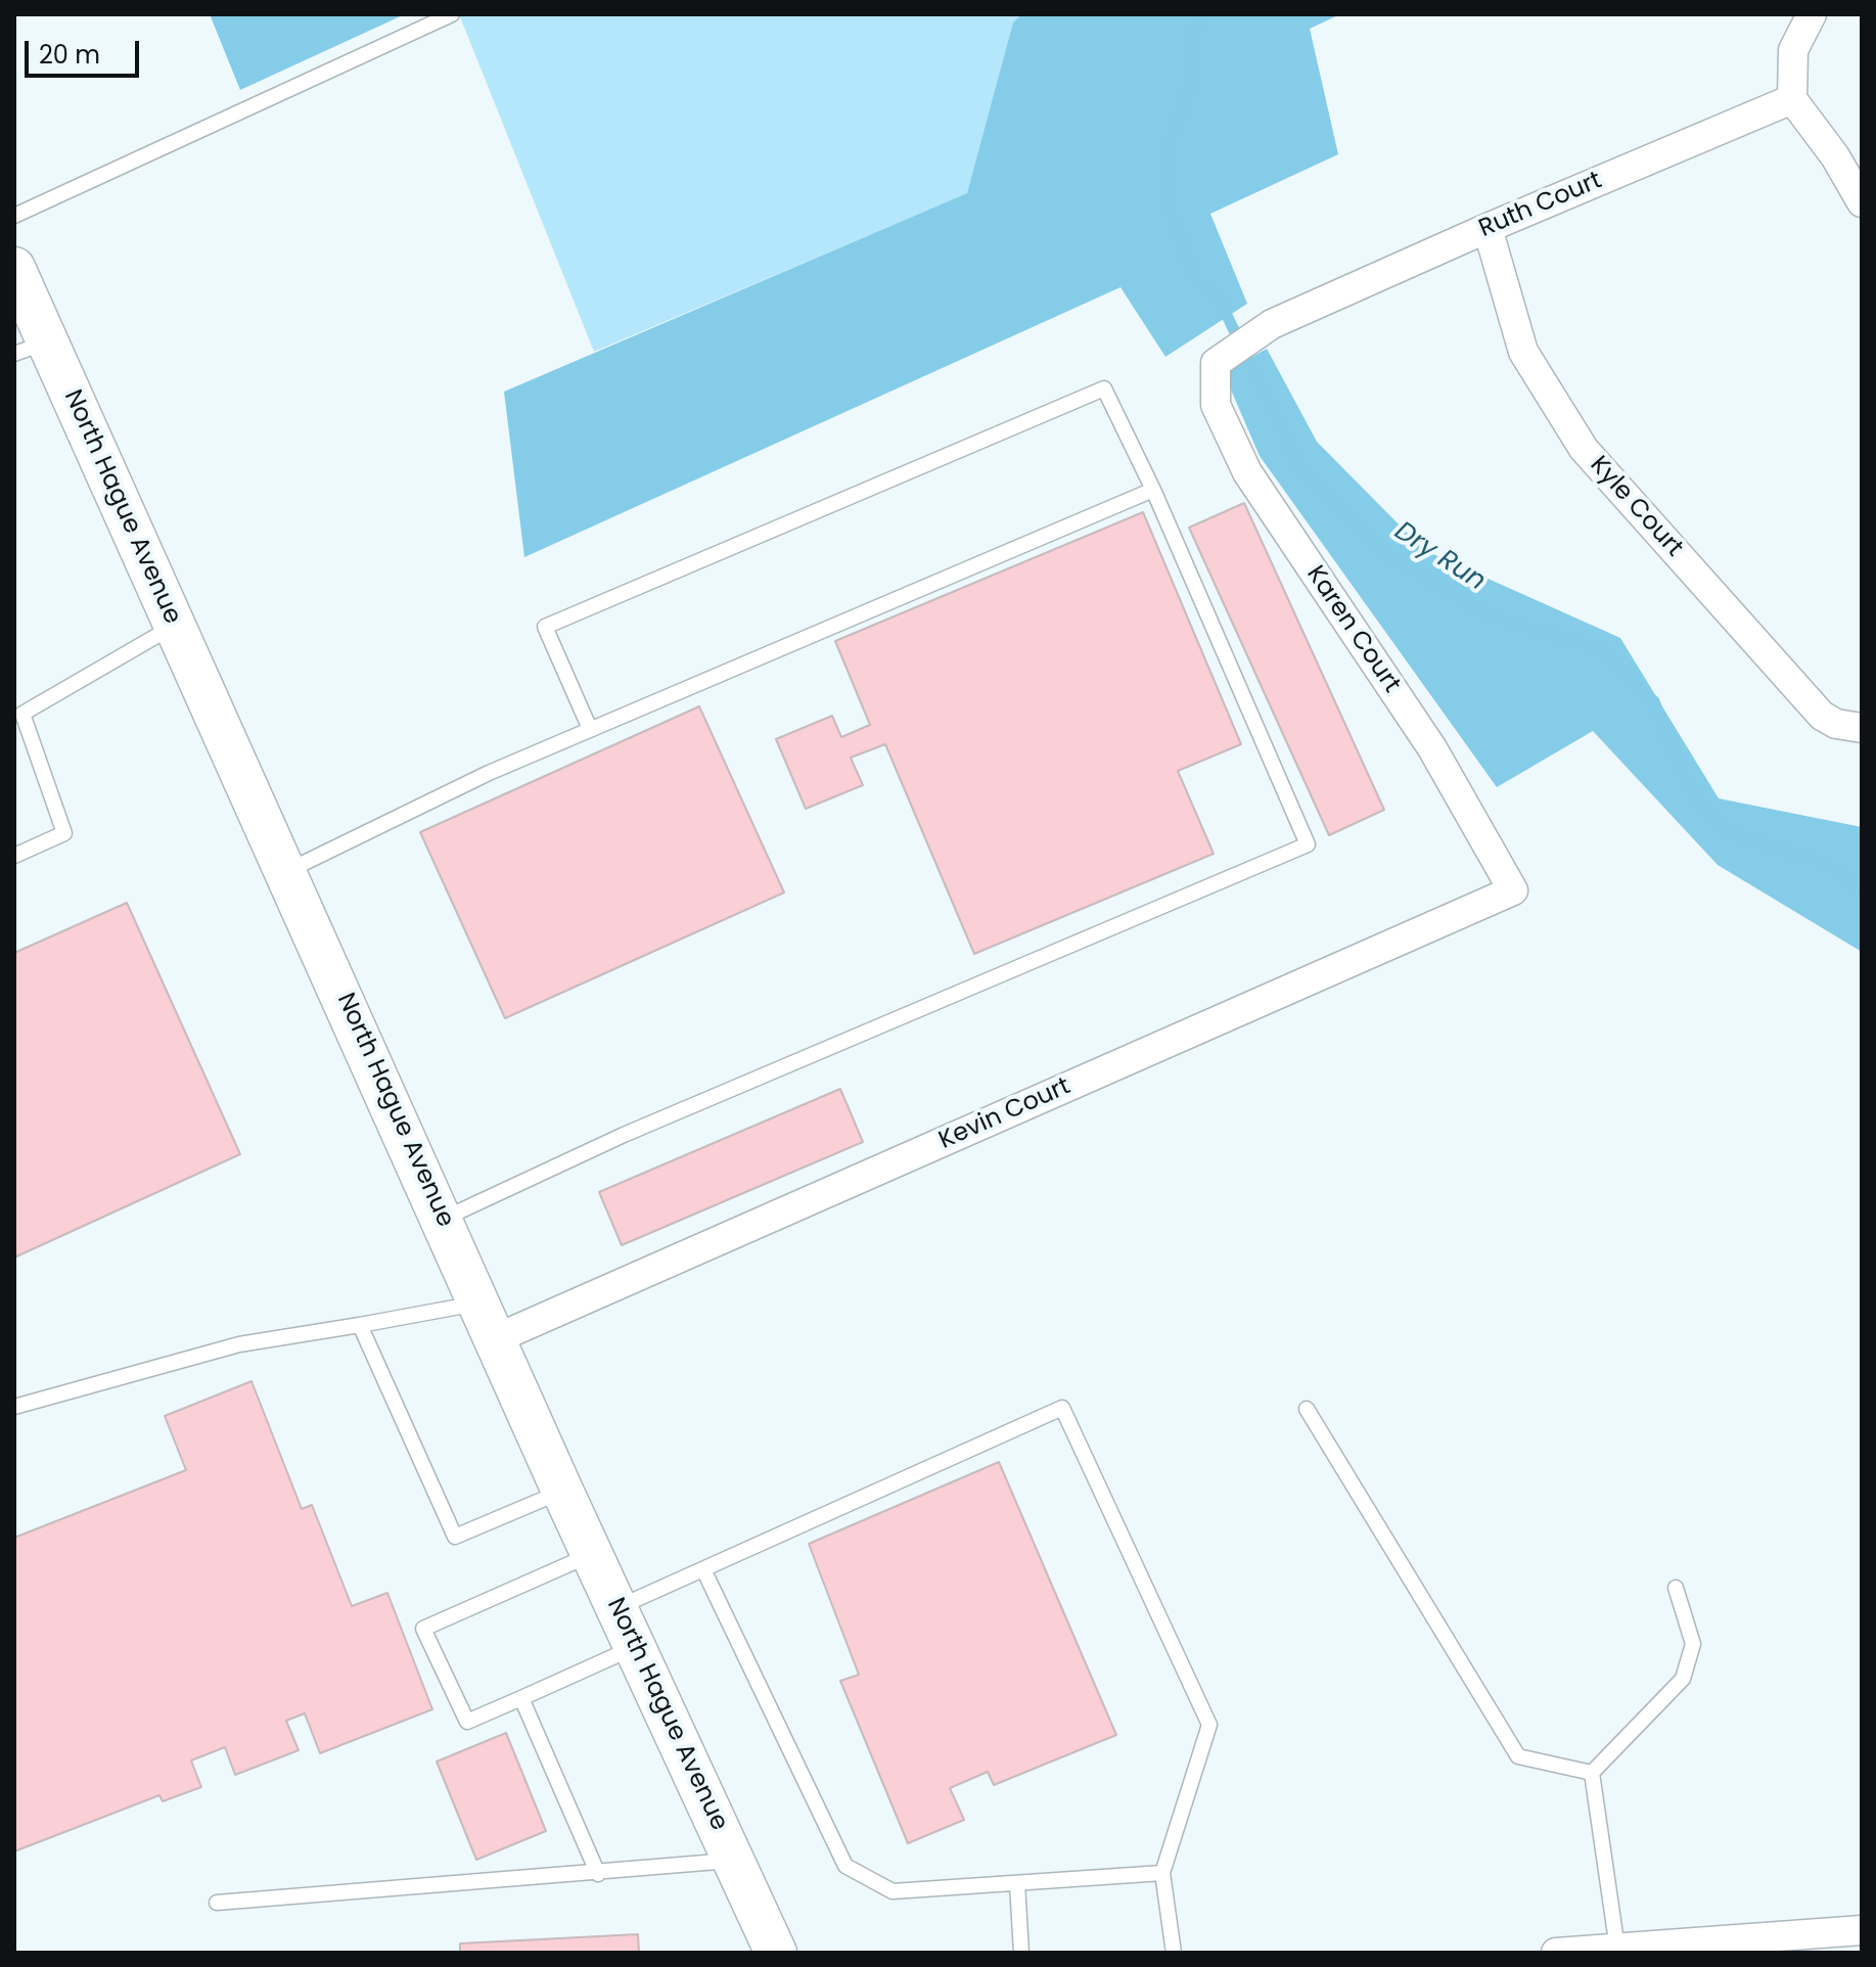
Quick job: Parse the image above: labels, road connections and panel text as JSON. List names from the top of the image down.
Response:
{
  "streets": {
    "main road": ["North Hague Avenue"],
    "street": [
      "Ruth Court",
      "Kyle Court",
      "Karen Court",
      "Kevin Court"
    ]
  },
  "crossings": [
    ["Ruth Court", "Kyle Court"],
    ["Ruth Court", "Karen Court"],
    ["North Hague Avenue", "Kevin Court"],
    ["Karen Court", "Kevin Court"]
  ],
  "water": ["Dry Run"],
  "scale_bar": "20 m"
}
